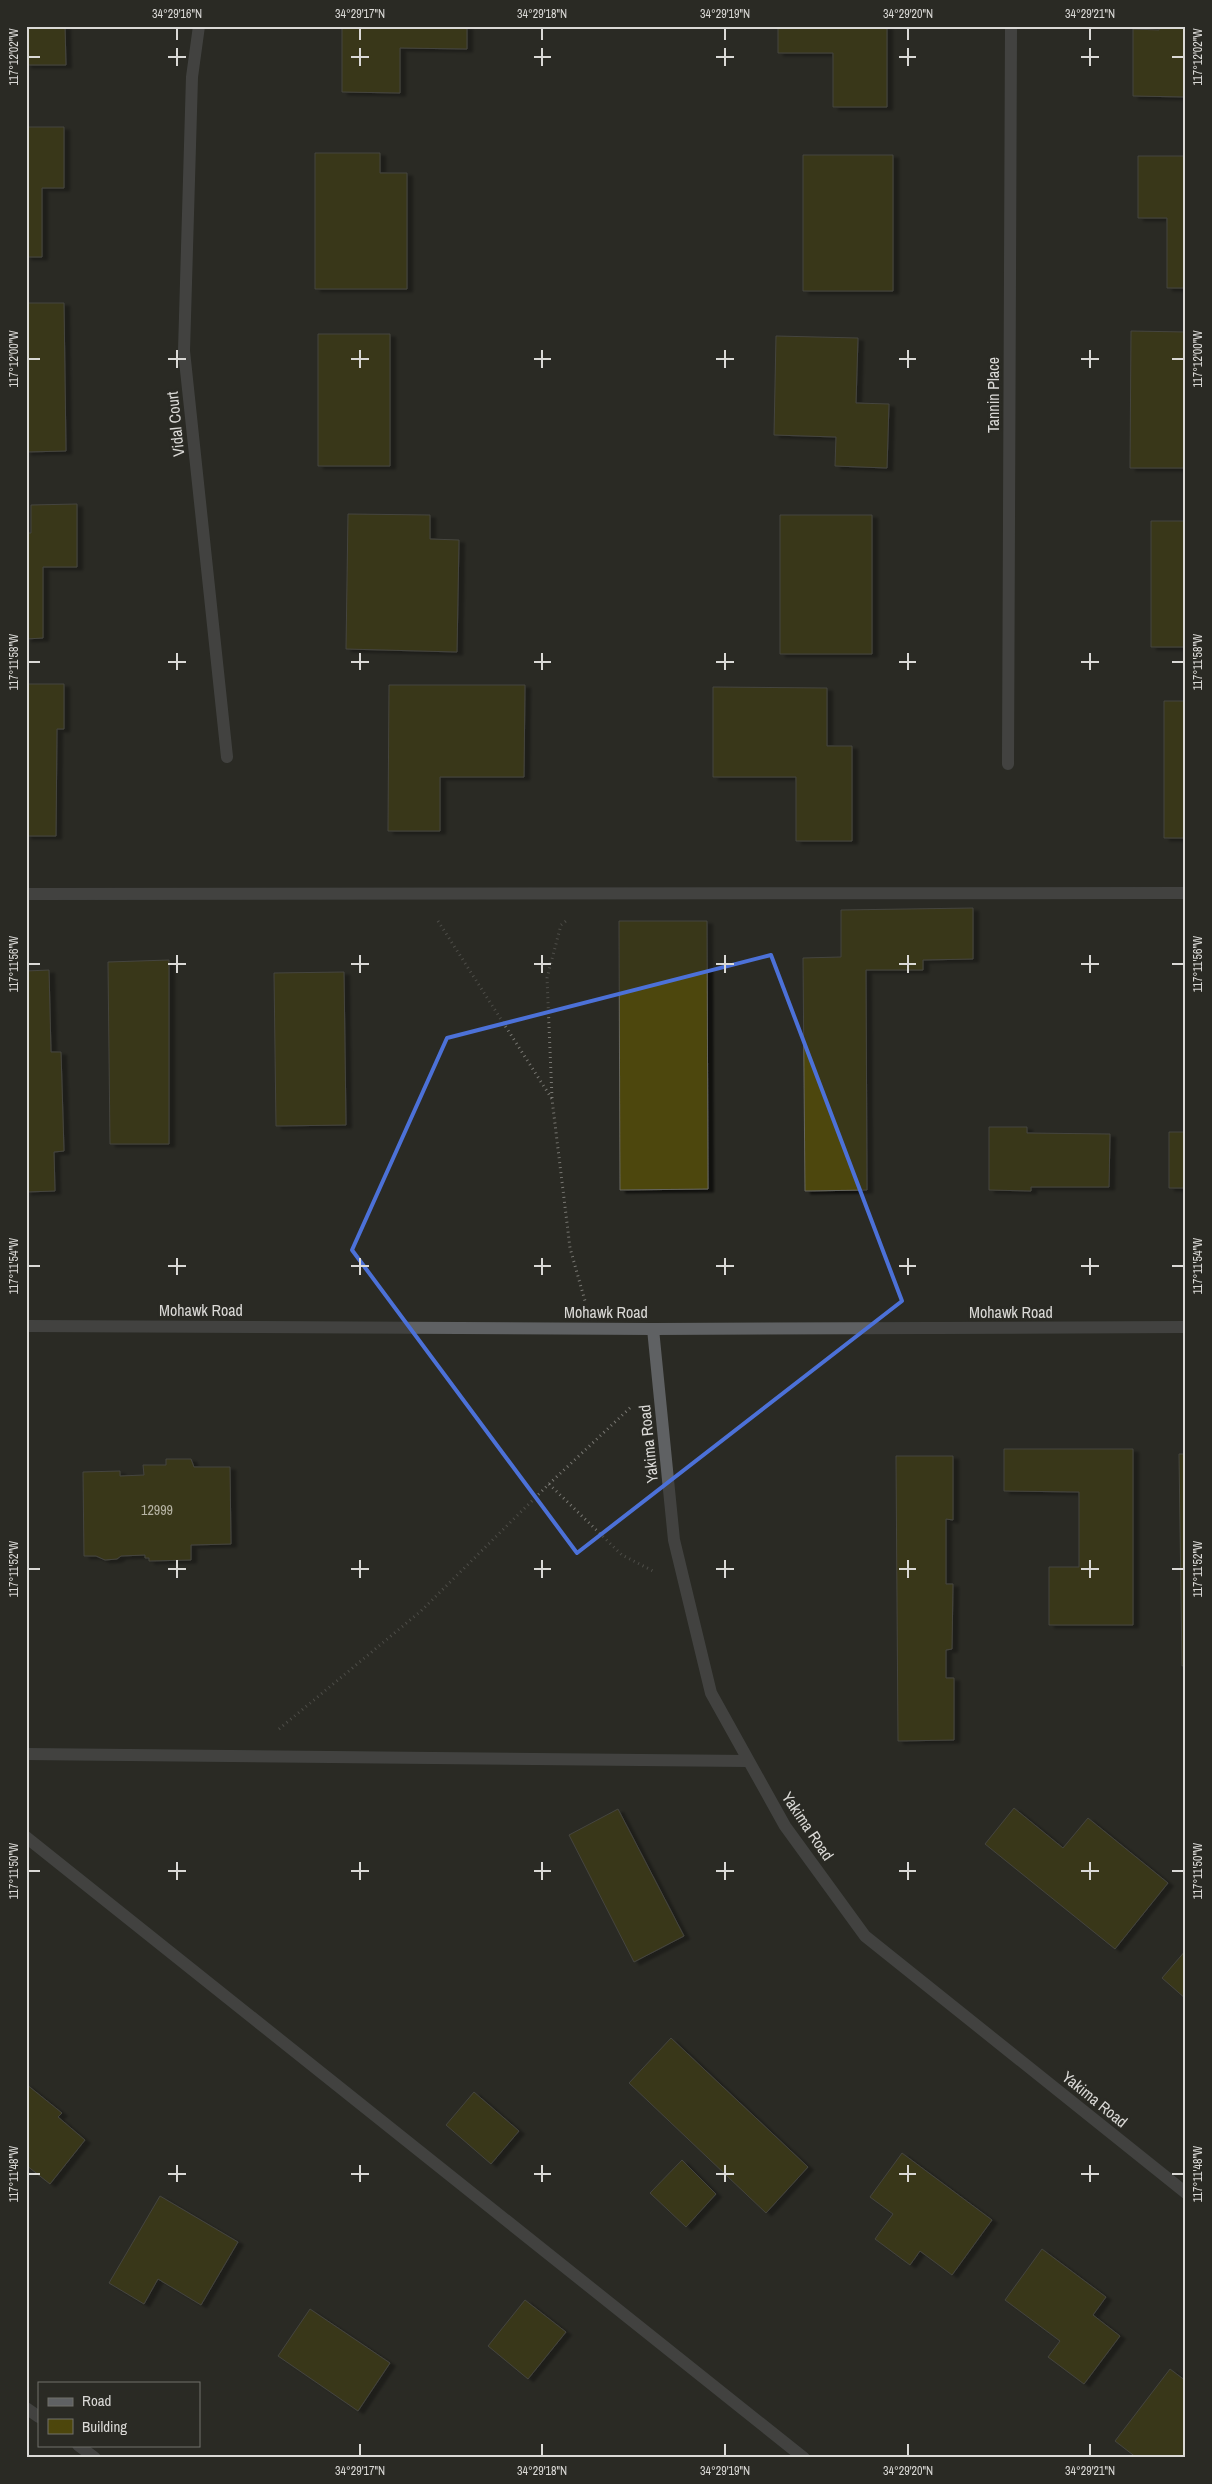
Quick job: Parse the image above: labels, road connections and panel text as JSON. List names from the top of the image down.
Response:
{
  "streets": {
    "street": [
      "Tannin Place",
      "Vidal Court",
      "Mohawk Road",
      "Yakima Road"
    ]
  },
  "crossings": [
    ["Mohawk Road", "Yakima Road"]
  ],
  "house_numbers": ["12999"],
  "legend": ["Road", "Building"],
  "coordinates": [
    "34°29'16\"N",
    "34°29'17\"N",
    "34°29'18\"N",
    "34°29'19\"N",
    "34°29'20\"N",
    "34°29'21\"N",
    "117°12'02\"W",
    "117°12'00\"W",
    "117°11'58\"W",
    "117°11'56\"W",
    "117°11'54\"W",
    "117°11'52\"W",
    "117°11'50\"W",
    "117°11'48\"W"
  ]
}
